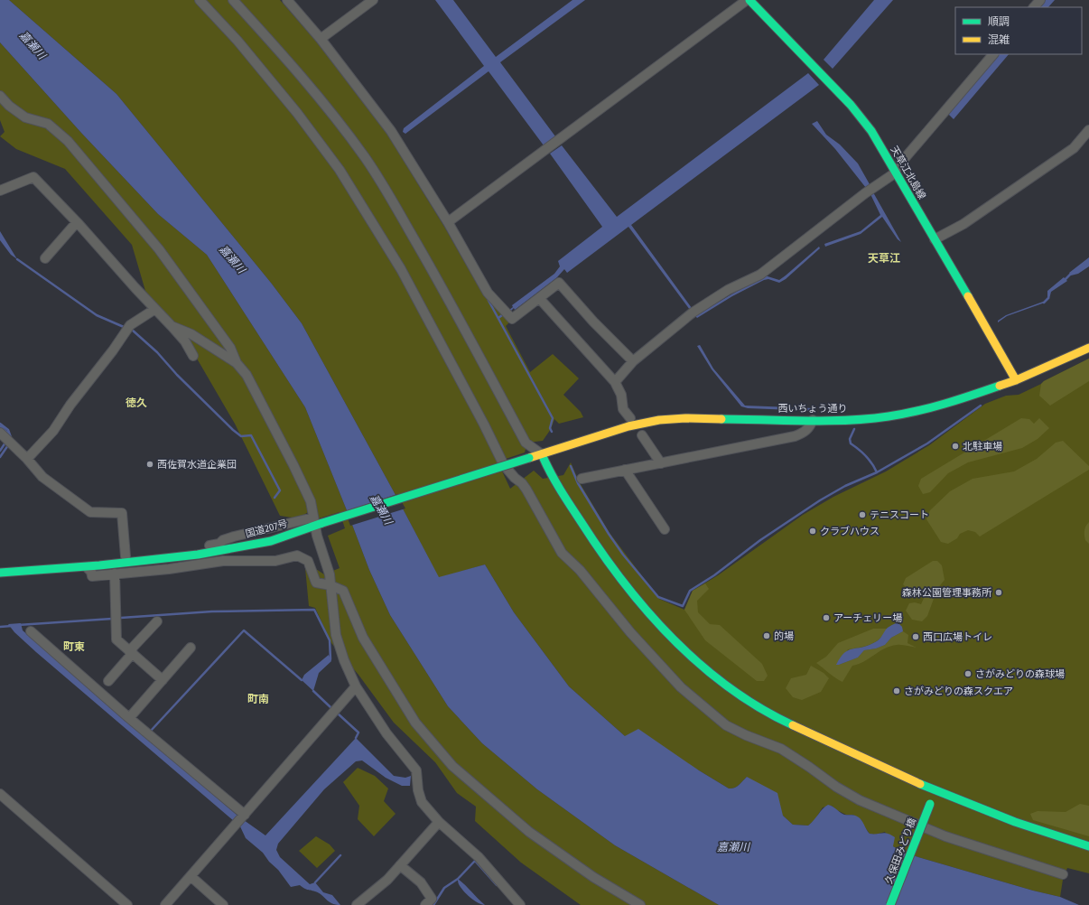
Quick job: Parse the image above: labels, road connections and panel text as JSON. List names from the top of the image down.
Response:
{
  "streets": {
    "main road": [
      "天草江北島線",
      "西いちょう通り",
      "国道207号",
      "久保田みどり橋"
    ]
  },
  "crossings": [
    ["天草江北島線", "西いちょう通り"],
    ["西いちょう通り", "国道207号"]
  ],
  "districts": [
    "天草江",
    "徳久",
    "町東",
    "町南"
  ],
  "water": ["嘉瀬川"],
  "places": [
    "北駐車場",
    "西佐賀水道企業団",
    "テニスコート",
    "クラブハウス",
    "森林公園管理事務所",
    "アーチェリー場",
    "的場",
    "西口広場トイレ",
    "さがみどりの森球場",
    "さがみどりの森スクエア"
  ],
  "legend": ["順調", "混雑"]
}
